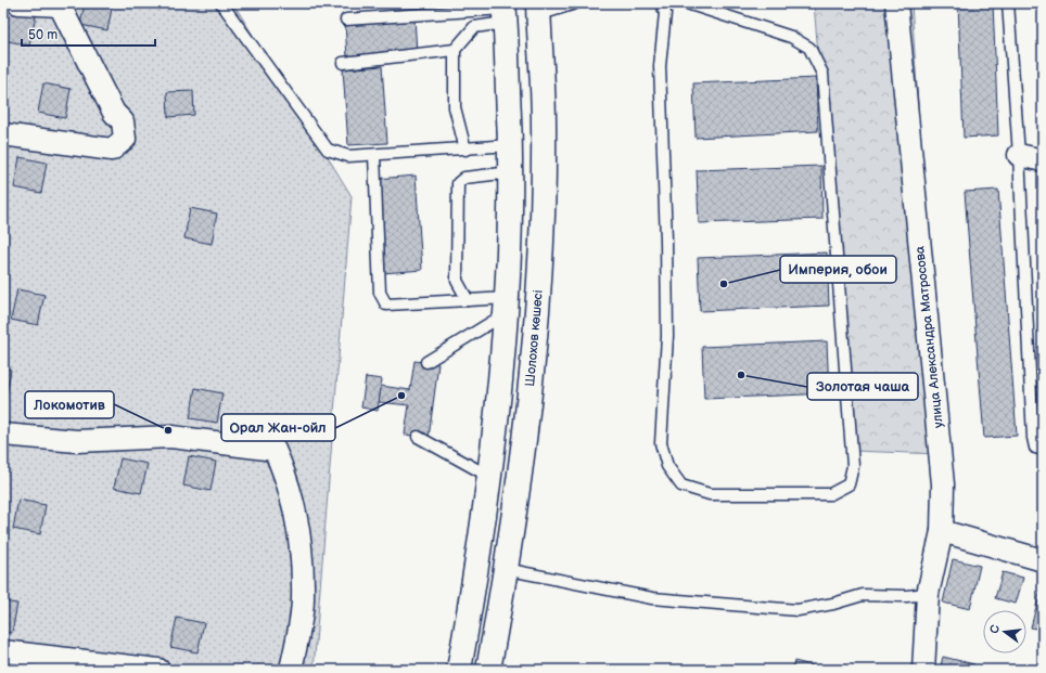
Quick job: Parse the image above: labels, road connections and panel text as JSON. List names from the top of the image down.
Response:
{
  "streets": {
    "highway": ["Шолохов көшесі"],
    "street": ["улица Александра Матросова"]
  },
  "places": [
    "Империя, обои",
    "Золотая чаша",
    "Орал Жан-ойл",
    "Локомотив"
  ],
  "scale_bar": "50 m",
  "north": "left"
}
